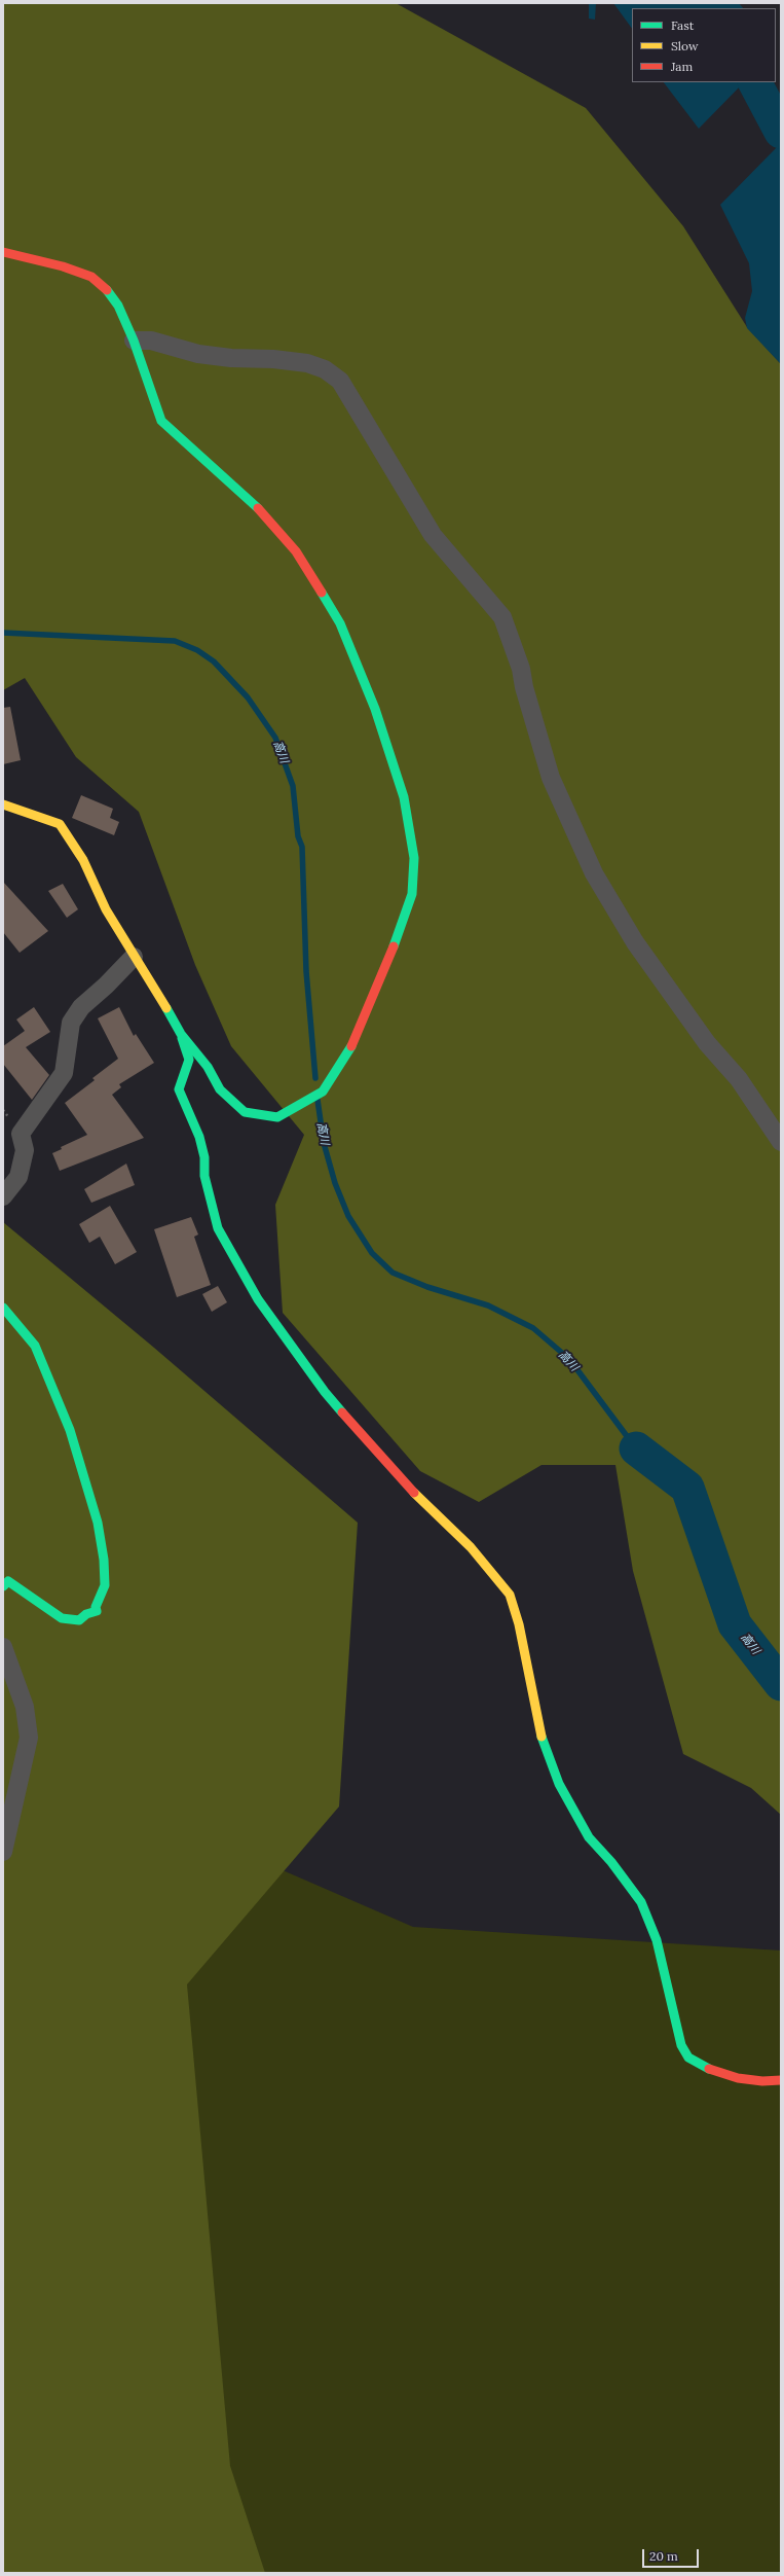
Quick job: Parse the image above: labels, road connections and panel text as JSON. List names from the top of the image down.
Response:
{
  "water": ["高川"],
  "legend": ["Fast", "Slow", "Jam"],
  "scale_bar": "20 m"
}
